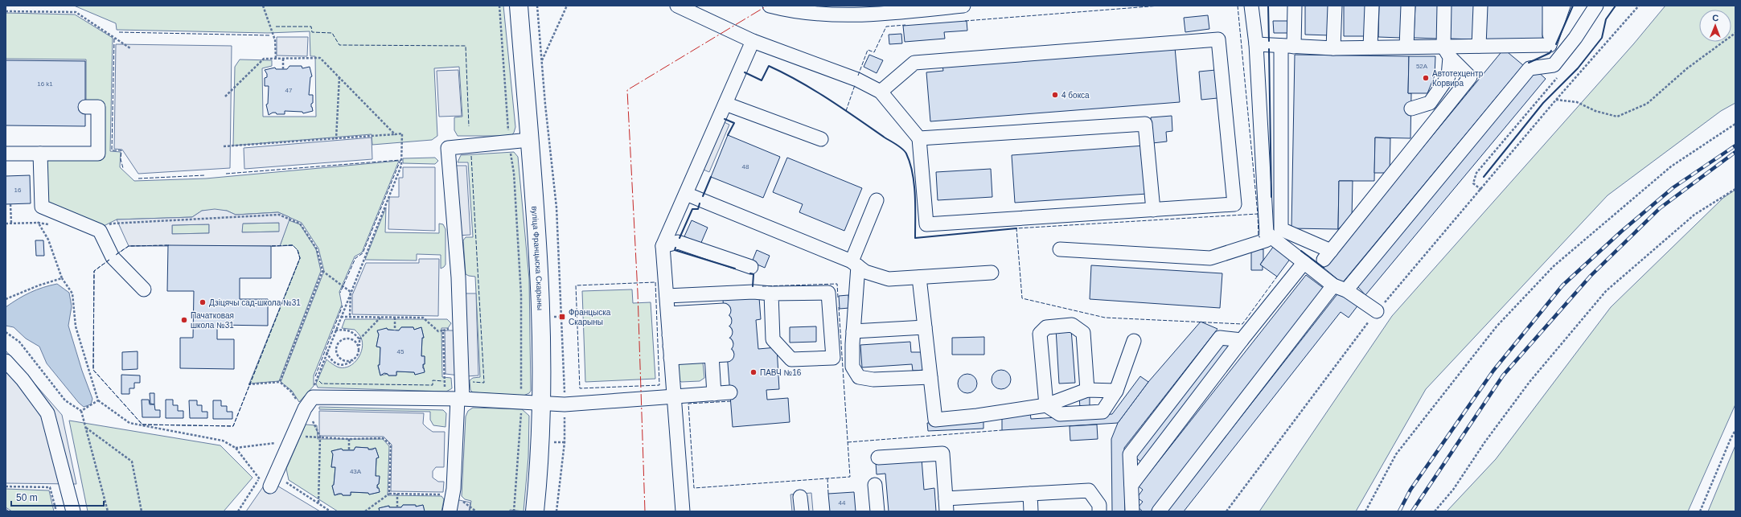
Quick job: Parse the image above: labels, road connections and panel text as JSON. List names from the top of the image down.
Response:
{
  "streets": {
    "main road": ["вуліца Францыска Скарыны"]
  },
  "places": {
    "other": [
      "Автотехцентр Корвира",
      "4 бокса",
      "Дзіцячы сад-школа №31",
      "Пачатковая школа №31",
      "ПАВЧ №16"
    ],
    "transit": ["Францыска Скарыны"]
  },
  "house_numbers": [
    "52А",
    "16 k1",
    "47",
    "48",
    "16",
    "45",
    "43А",
    "44"
  ],
  "scale_bar": "50 m",
  "north": "top"
}
